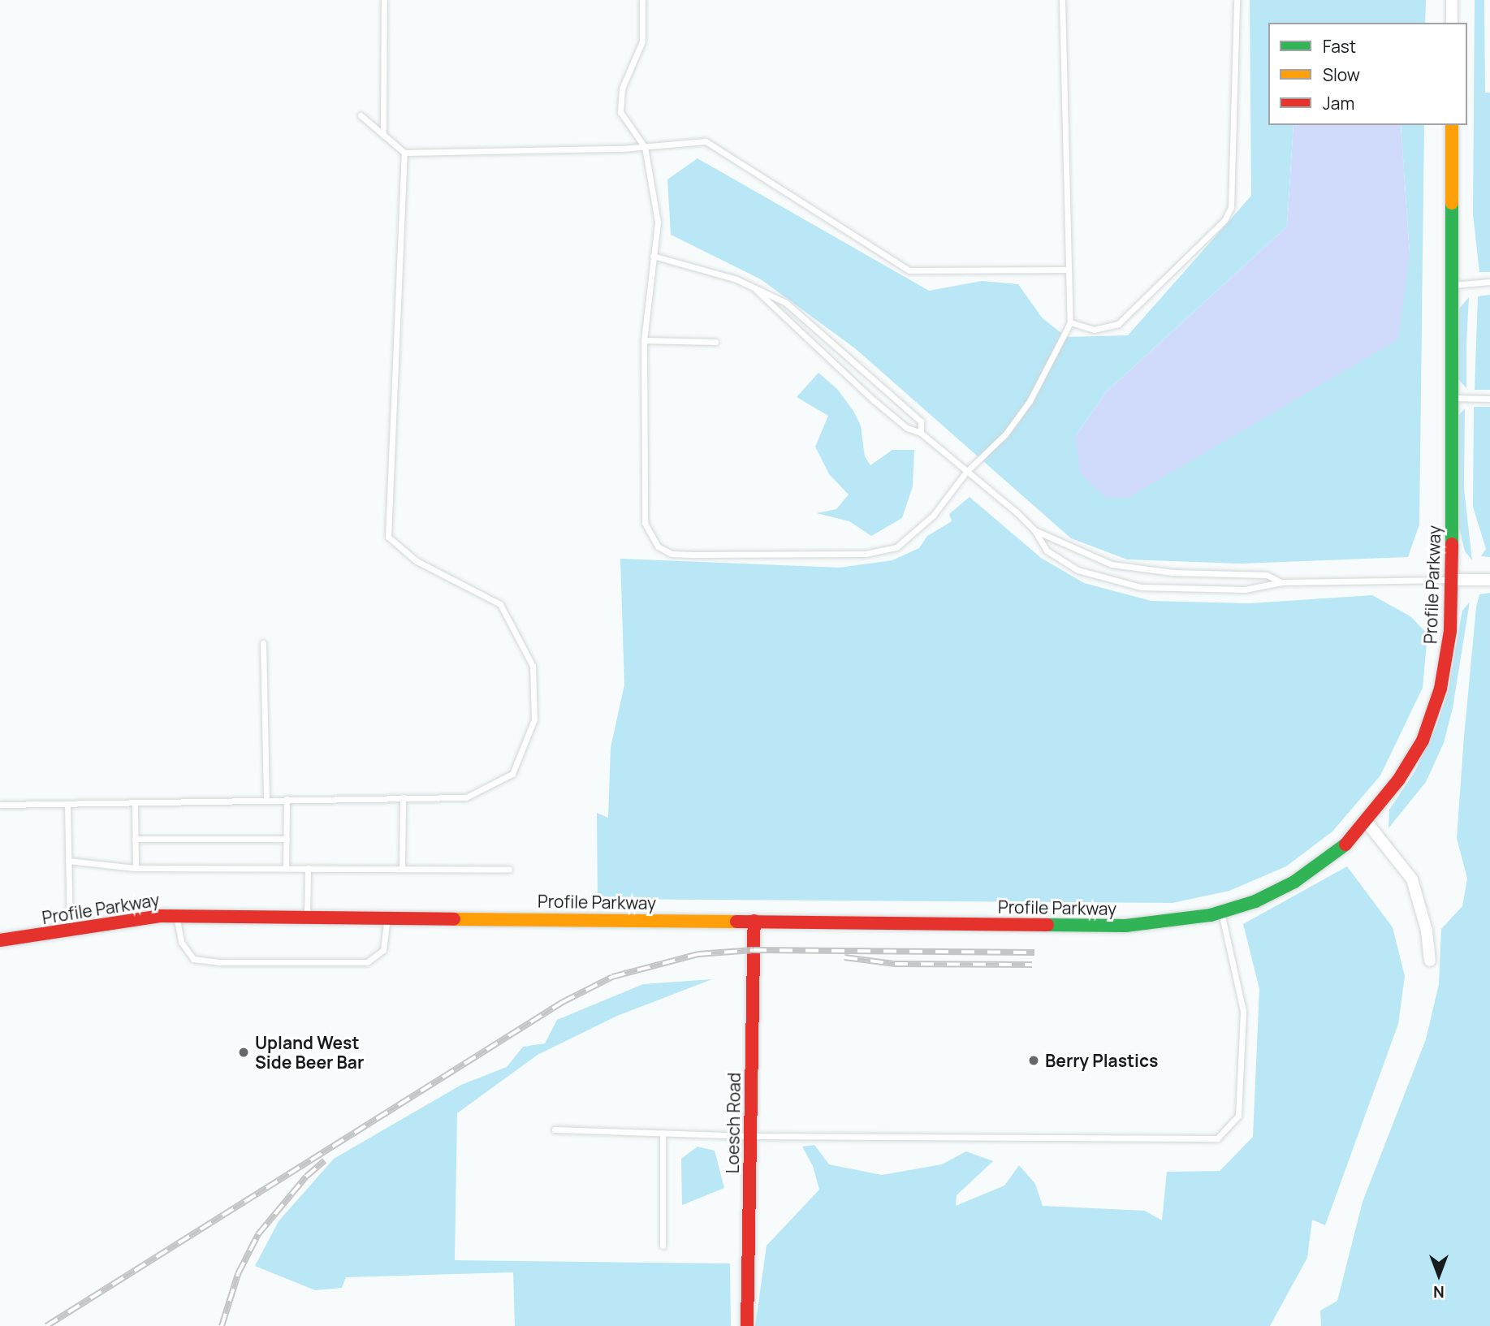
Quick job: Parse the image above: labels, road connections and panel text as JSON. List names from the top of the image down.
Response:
{
  "streets": {
    "street": ["Profile Parkway", "Loesch Road"]
  },
  "crossings": [
    ["Profile Parkway", "Loesch Road"]
  ],
  "places": ["Upland West Side Beer Bar", "Berry Plastics"],
  "legend": ["Fast", "Slow", "Jam"],
  "north": "bottom"
}
